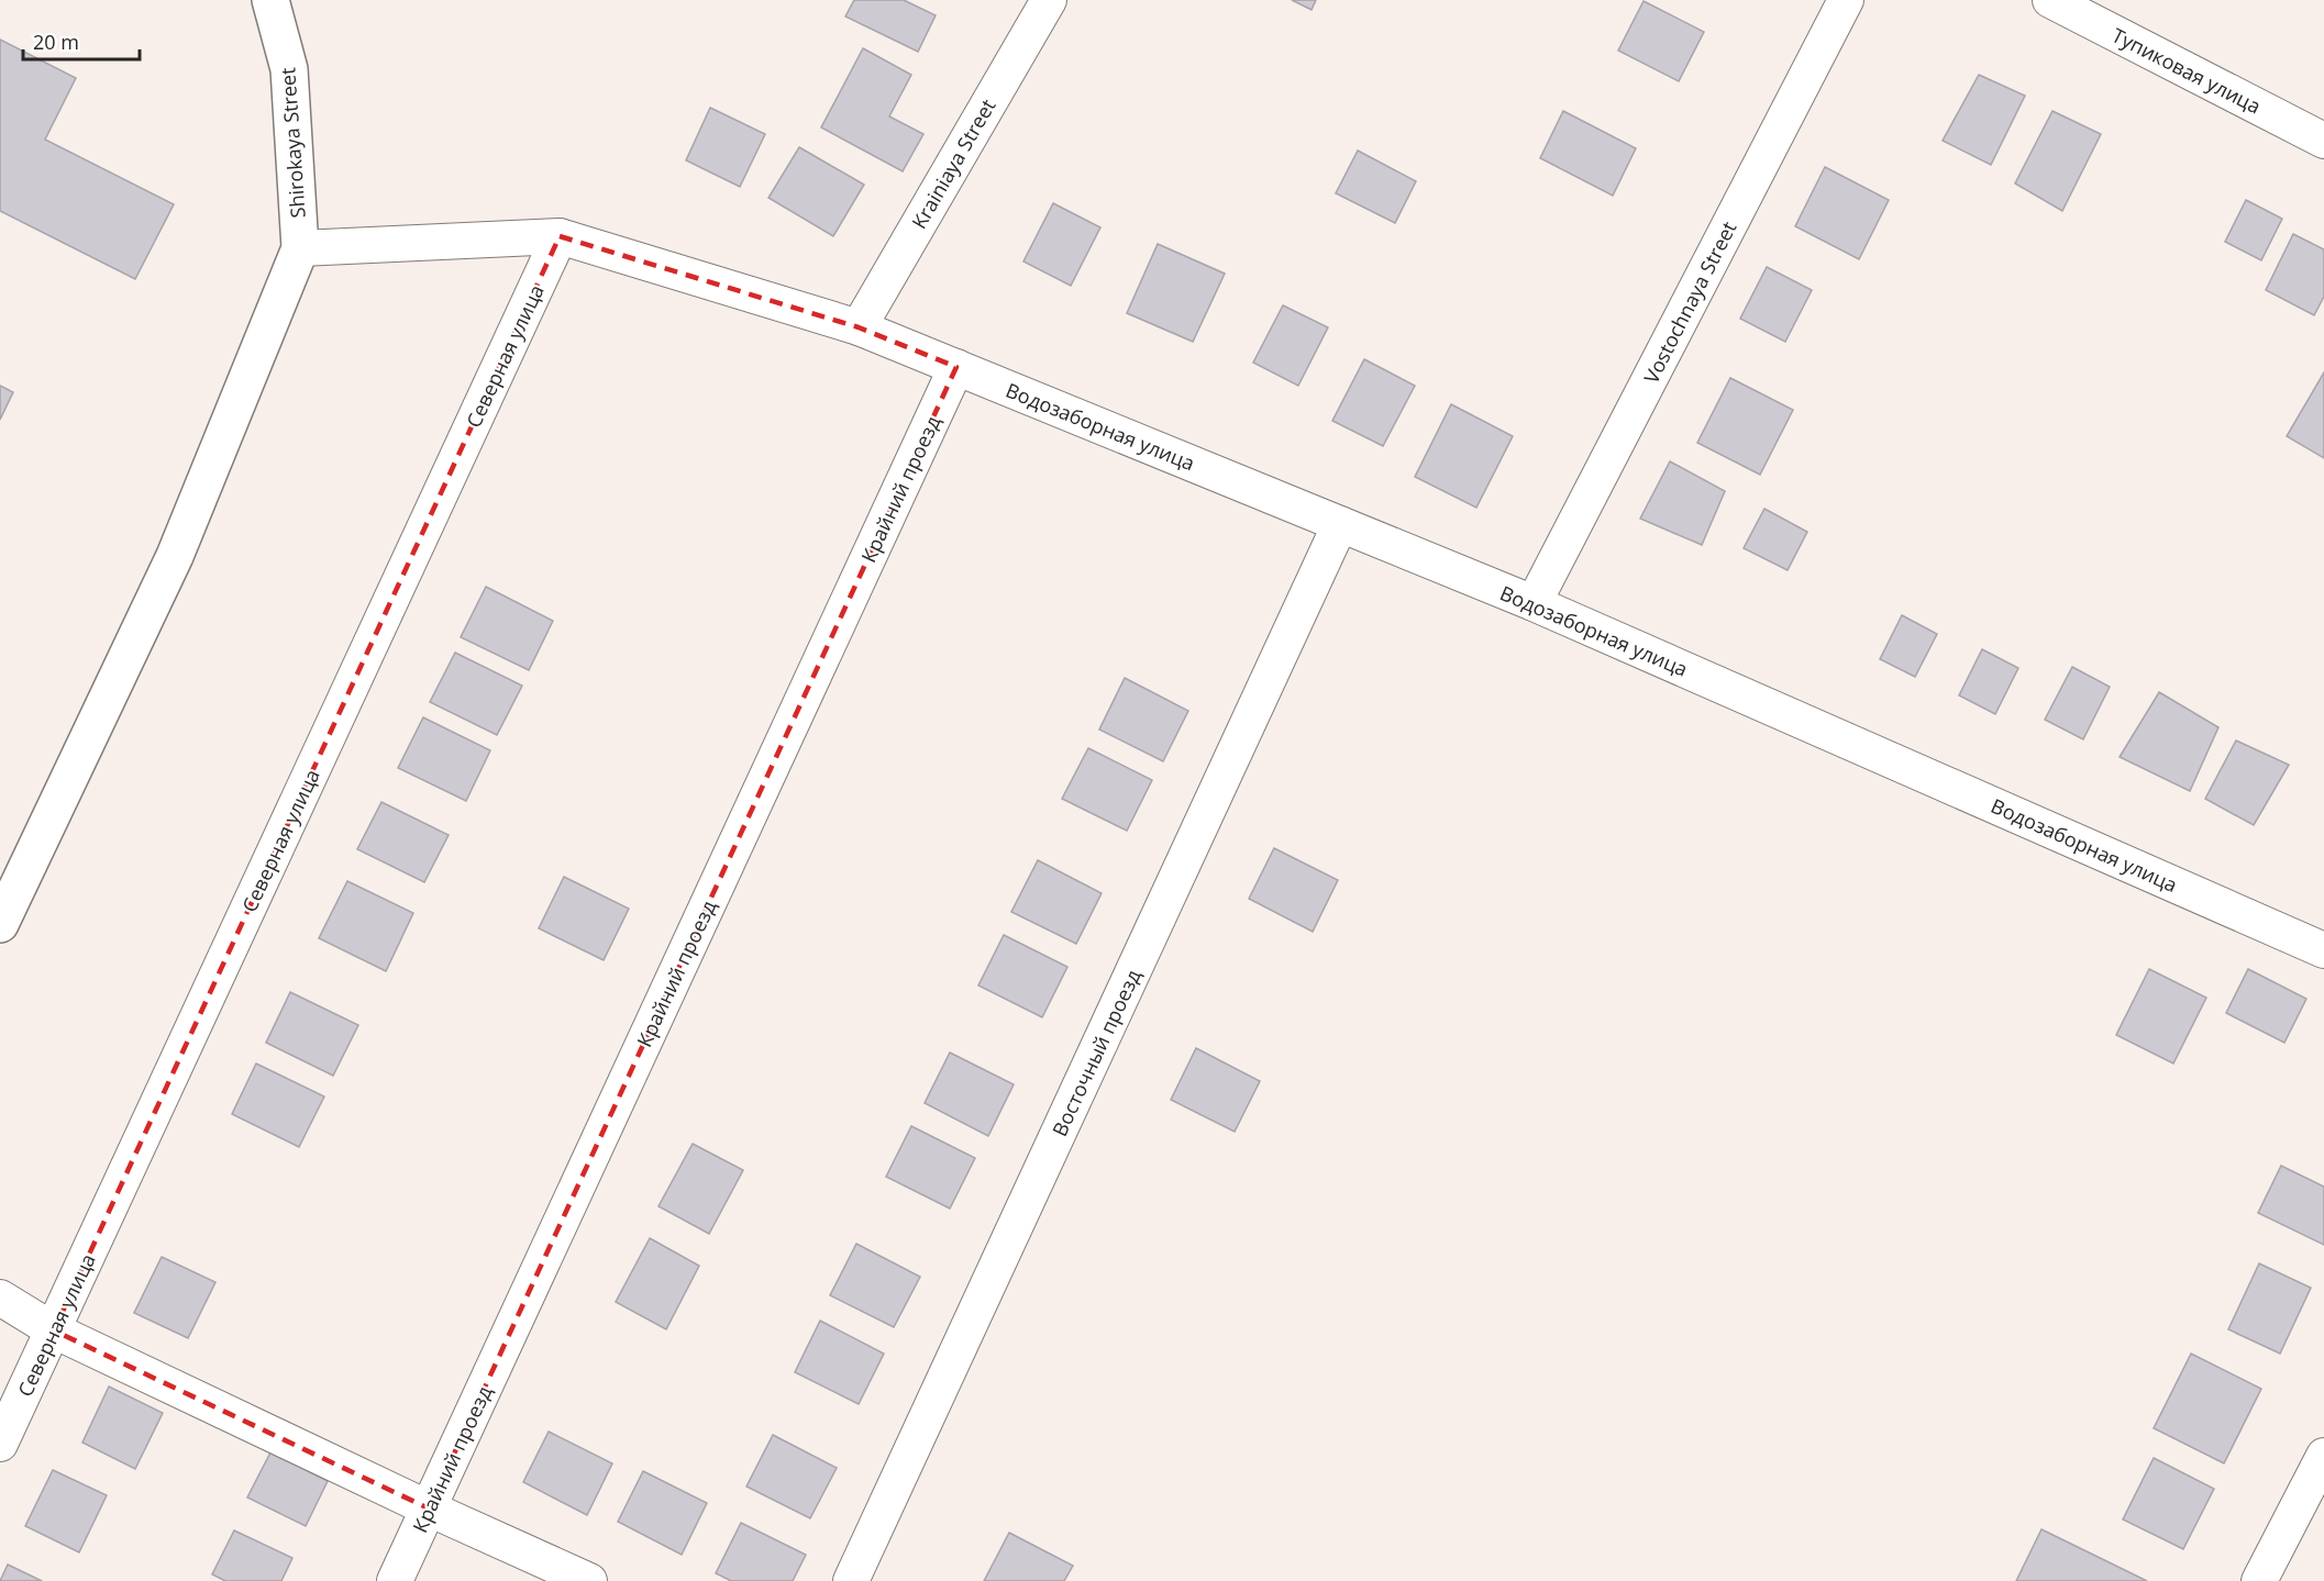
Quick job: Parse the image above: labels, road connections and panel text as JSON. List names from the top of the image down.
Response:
{
  "streets": {
    "street": [
      "Тупиковая улица",
      "Shirokaya Street",
      "Krainiaya Street",
      "Vostochnaya Street",
      "Северная улица",
      "Водозаборная улица",
      "Крайний проезд",
      "Восточный проезд"
    ]
  },
  "crossings": [
    ["Shirokaya Street", "Водозаборная улица"],
    ["Krainiaya Street", "Водозаборная улица"],
    ["Vostochnaya Street", "Водозаборная улица"],
    ["Северная улица", "Водозаборная улица"],
    ["Водозаборная улица", "Крайний проезд"],
    ["Водозаборная улица", "Восточный проезд"]
  ],
  "scale_bar": "20 m"
}
